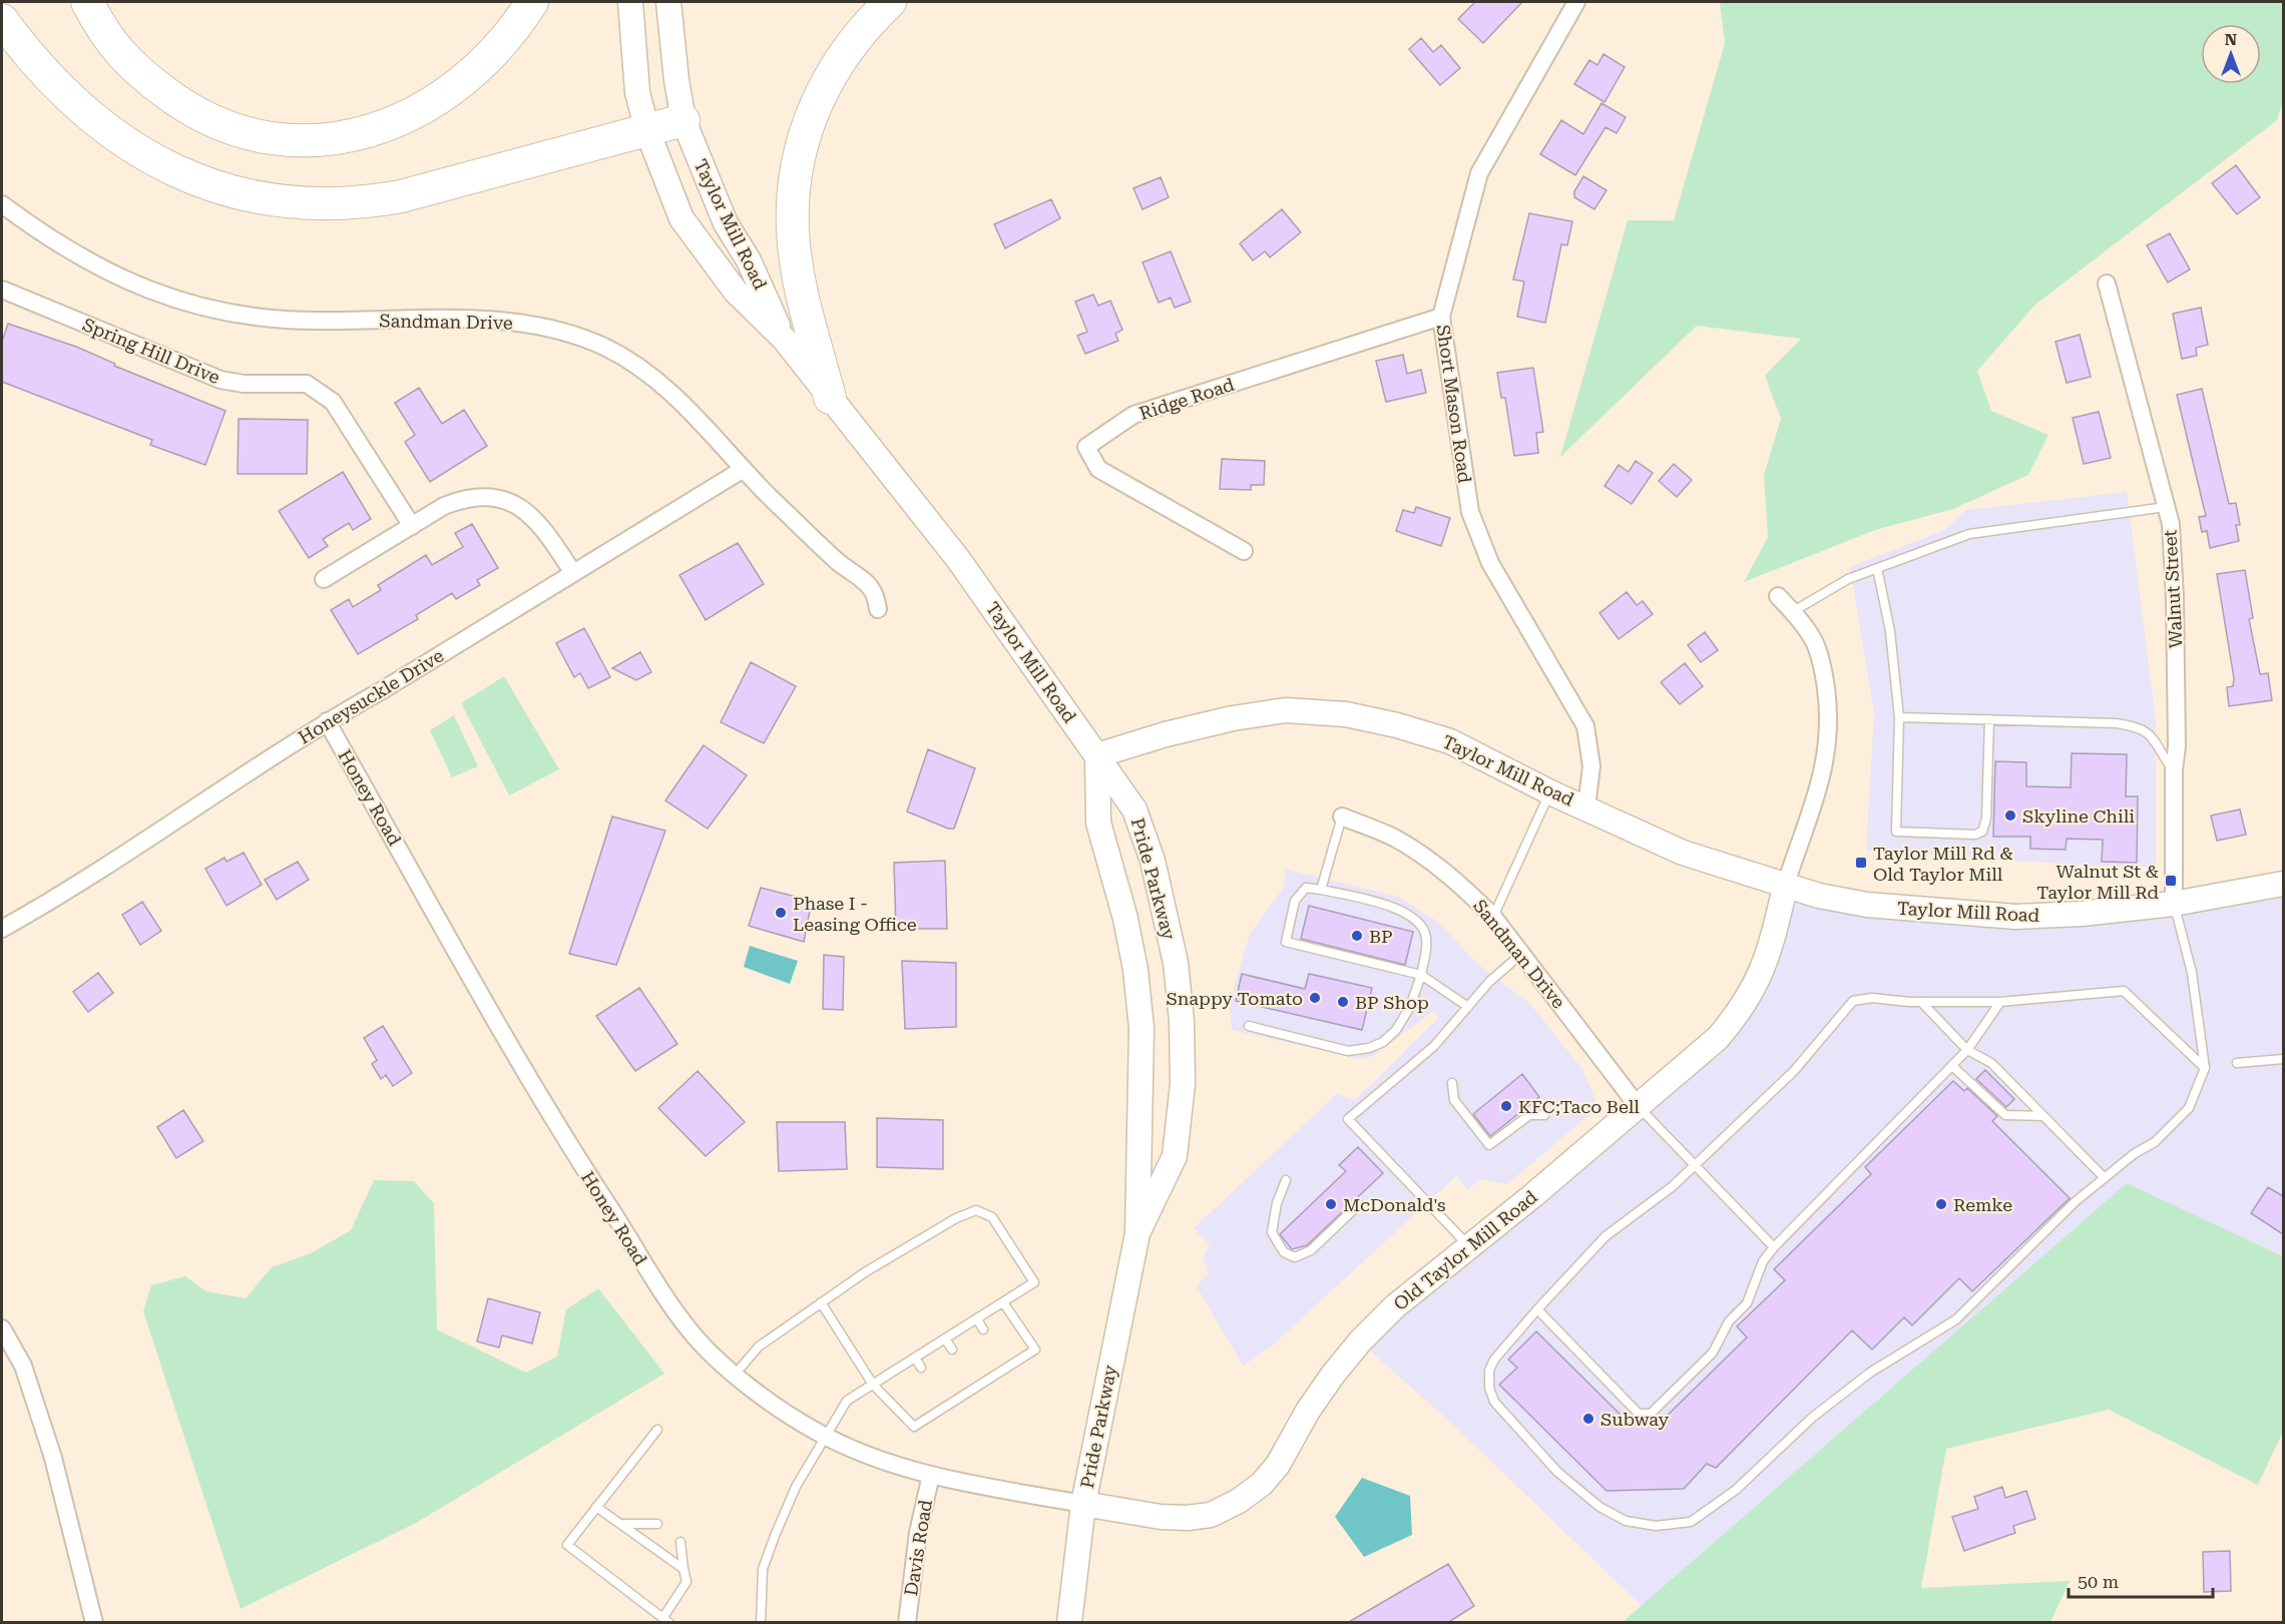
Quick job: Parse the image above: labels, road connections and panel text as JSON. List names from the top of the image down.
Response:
{
  "streets": {
    "main road": ["Taylor Mill Road", "Pride Parkway", "Old Taylor Mill Road"],
    "street": [
      "Sandman Drive",
      "Spring Hill Drive",
      "Ridge Road",
      "Short Mason Road",
      "Walnut Street",
      "Honeysuckle Drive",
      "Honey Road",
      "Davis Road"
    ]
  },
  "crossings": [
    ["Taylor Mill Road", "Short Mason Road"],
    ["Taylor Mill Road", "Walnut Street"],
    ["Taylor Mill Road", "Pride Parkway"],
    ["Taylor Mill Road", "Old Taylor Mill Road"],
    ["Sandman Drive", "Honeysuckle Drive"],
    ["Sandman Drive", "Old Taylor Mill Road"],
    ["Ridge Road", "Short Mason Road"],
    ["Honeysuckle Drive", "Honey Road"],
    ["Honey Road", "Pride Parkway"],
    ["Honey Road", "Old Taylor Mill Road"],
    ["Honey Road", "Davis Road"],
    ["Pride Parkway", "Old Taylor Mill Road"]
  ],
  "places": {
    "other": [
      "Skyline Chili",
      "Phase I - Leasing Office",
      "BP",
      "Snappy Tomato",
      "BP Shop",
      "KFC;Taco Bell",
      "McDonald's",
      "Remke",
      "Subway"
    ],
    "transit": ["Taylor Mill Rd & Old Taylor Mill", "Walnut St & Taylor Mill Rd"]
  },
  "scale_bar": "50 m",
  "north": "top"
}
